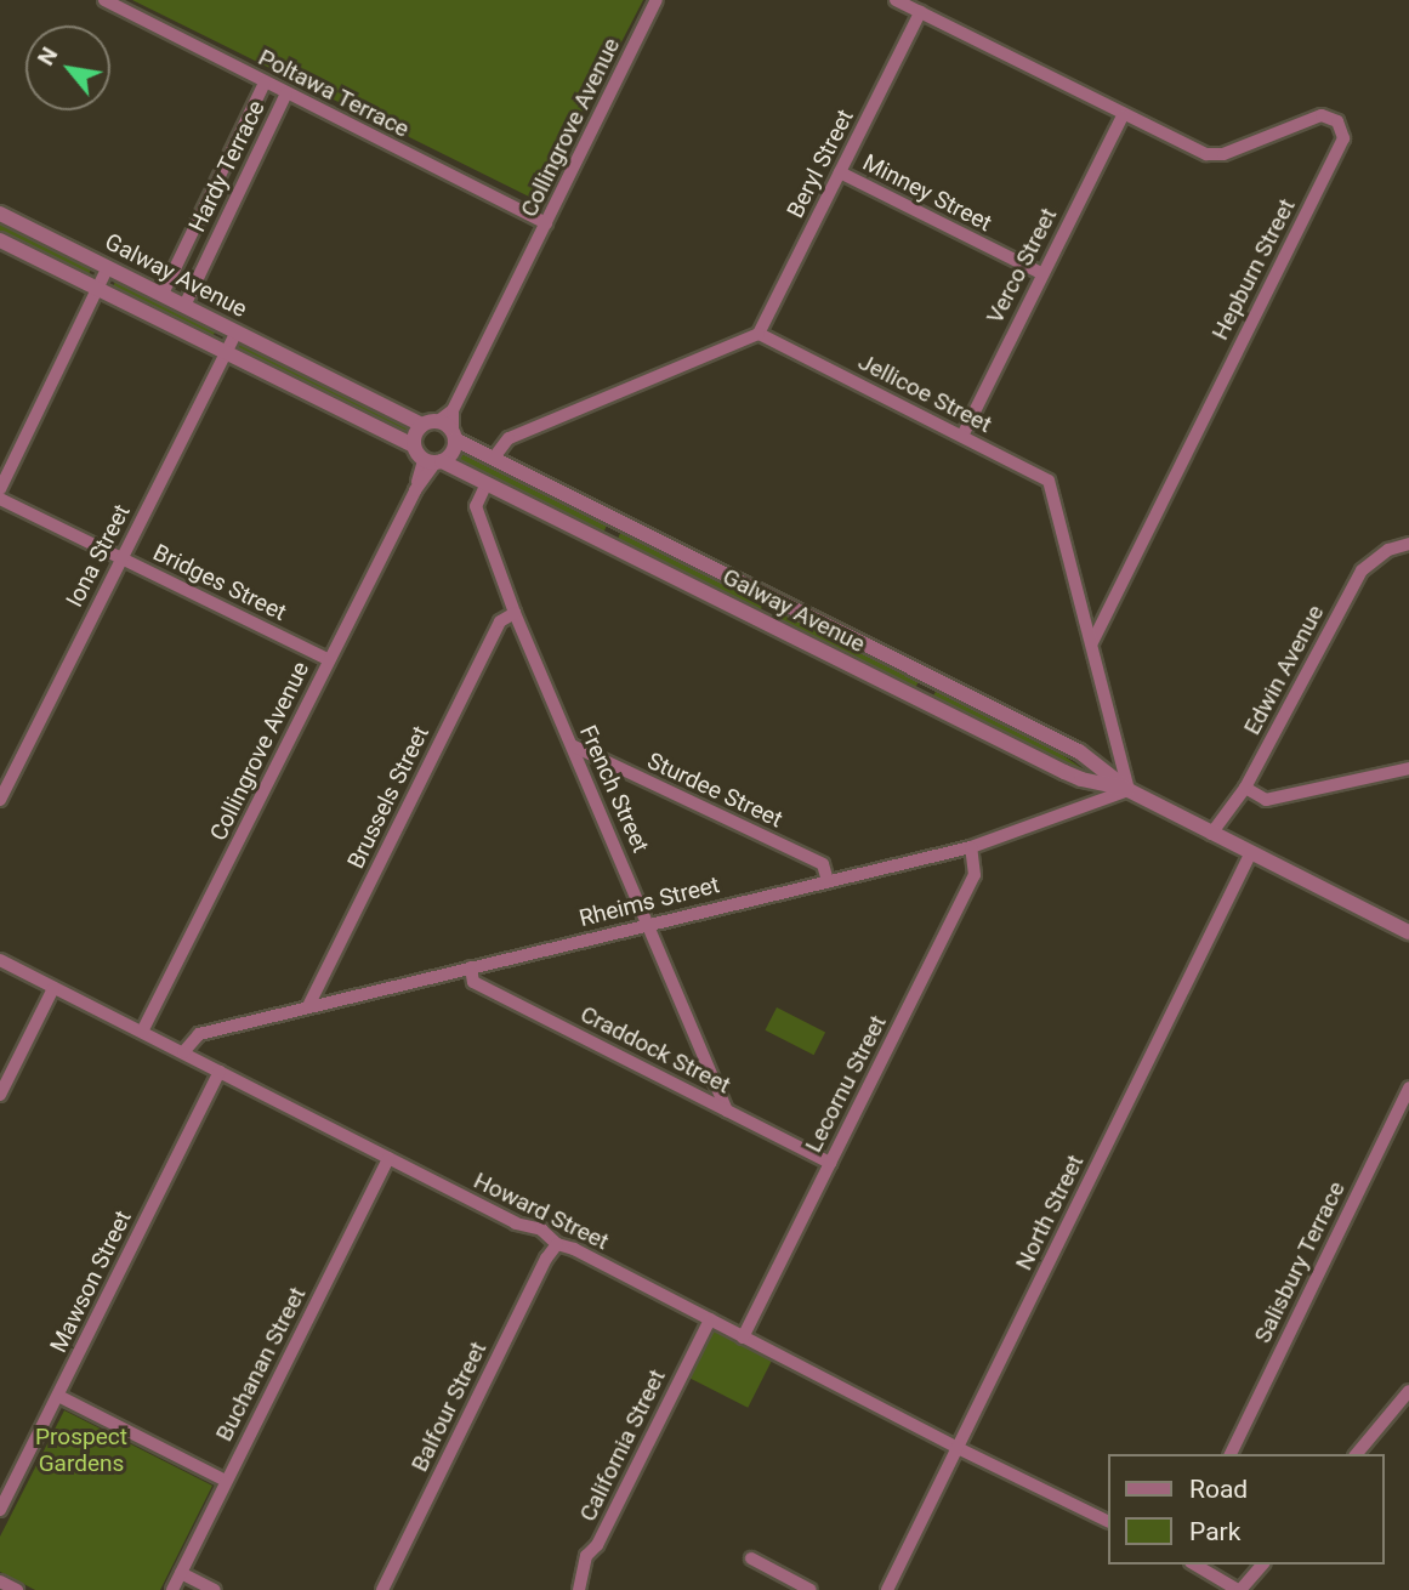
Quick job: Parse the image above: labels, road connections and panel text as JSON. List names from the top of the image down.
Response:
{
  "streets": {
    "street": [
      "Poltawa Terrace",
      "Collingrove Avenue",
      "Beryl Street",
      "Hardy Terrace",
      "Minney Street",
      "Verco Street",
      "Hepburn Street",
      "Galway Avenue",
      "Jellicoe Street",
      "Iona Street",
      "Bridges Street",
      "Edwin Avenue",
      "French Street",
      "Sturdee Street",
      "Brussels Street",
      "Rheims Street",
      "Craddock Street",
      "Lecornu Street",
      "Howard Street",
      "North Street",
      "Salisbury Terrace",
      "Mawson Street",
      "Buchanan Street",
      "Balfour Street",
      "California Street"
    ]
  },
  "crossings": [
    ["Poltawa Terrace", "Collingrove Avenue"],
    ["Poltawa Terrace", "Hardy Terrace"],
    ["Collingrove Avenue", "Galway Avenue"],
    ["Collingrove Avenue", "Bridges Street"],
    ["Collingrove Avenue", "Howard Street"],
    ["Beryl Street", "Minney Street"],
    ["Beryl Street", "Hepburn Street"],
    ["Beryl Street", "Jellicoe Street"],
    ["Hardy Terrace", "Galway Avenue"],
    ["Minney Street", "Verco Street"],
    ["Verco Street", "Hepburn Street"],
    ["Verco Street", "Jellicoe Street"],
    ["Hepburn Street", "Jellicoe Street"],
    ["Galway Avenue", "Jellicoe Street"],
    ["Galway Avenue", "Iona Street"],
    ["Galway Avenue", "Edwin Avenue"],
    ["Galway Avenue", "French Street"],
    ["Galway Avenue", "Rheims Street"],
    ["Galway Avenue", "North Street"],
    ["Jellicoe Street", "Rheims Street"],
    ["Iona Street", "Bridges Street"],
    ["French Street", "Sturdee Street"],
    ["French Street", "Brussels Street"],
    ["French Street", "Rheims Street"],
    ["French Street", "Craddock Street"],
    ["Sturdee Street", "Rheims Street"],
    ["Brussels Street", "Rheims Street"],
    ["Rheims Street", "Craddock Street"],
    ["Rheims Street", "Lecornu Street"],
    ["Rheims Street", "Howard Street"],
    ["Craddock Street", "Lecornu Street"],
    ["Lecornu Street", "Howard Street"],
    ["Howard Street", "North Street"],
    ["Howard Street", "Mawson Street"],
    ["Howard Street", "Buchanan Street"],
    ["Howard Street", "Balfour Street"],
    ["Howard Street", "California Street"]
  ],
  "parks": ["Prospect Gardens"],
  "legend": ["Road", "Park"],
  "north": "top left"
}
